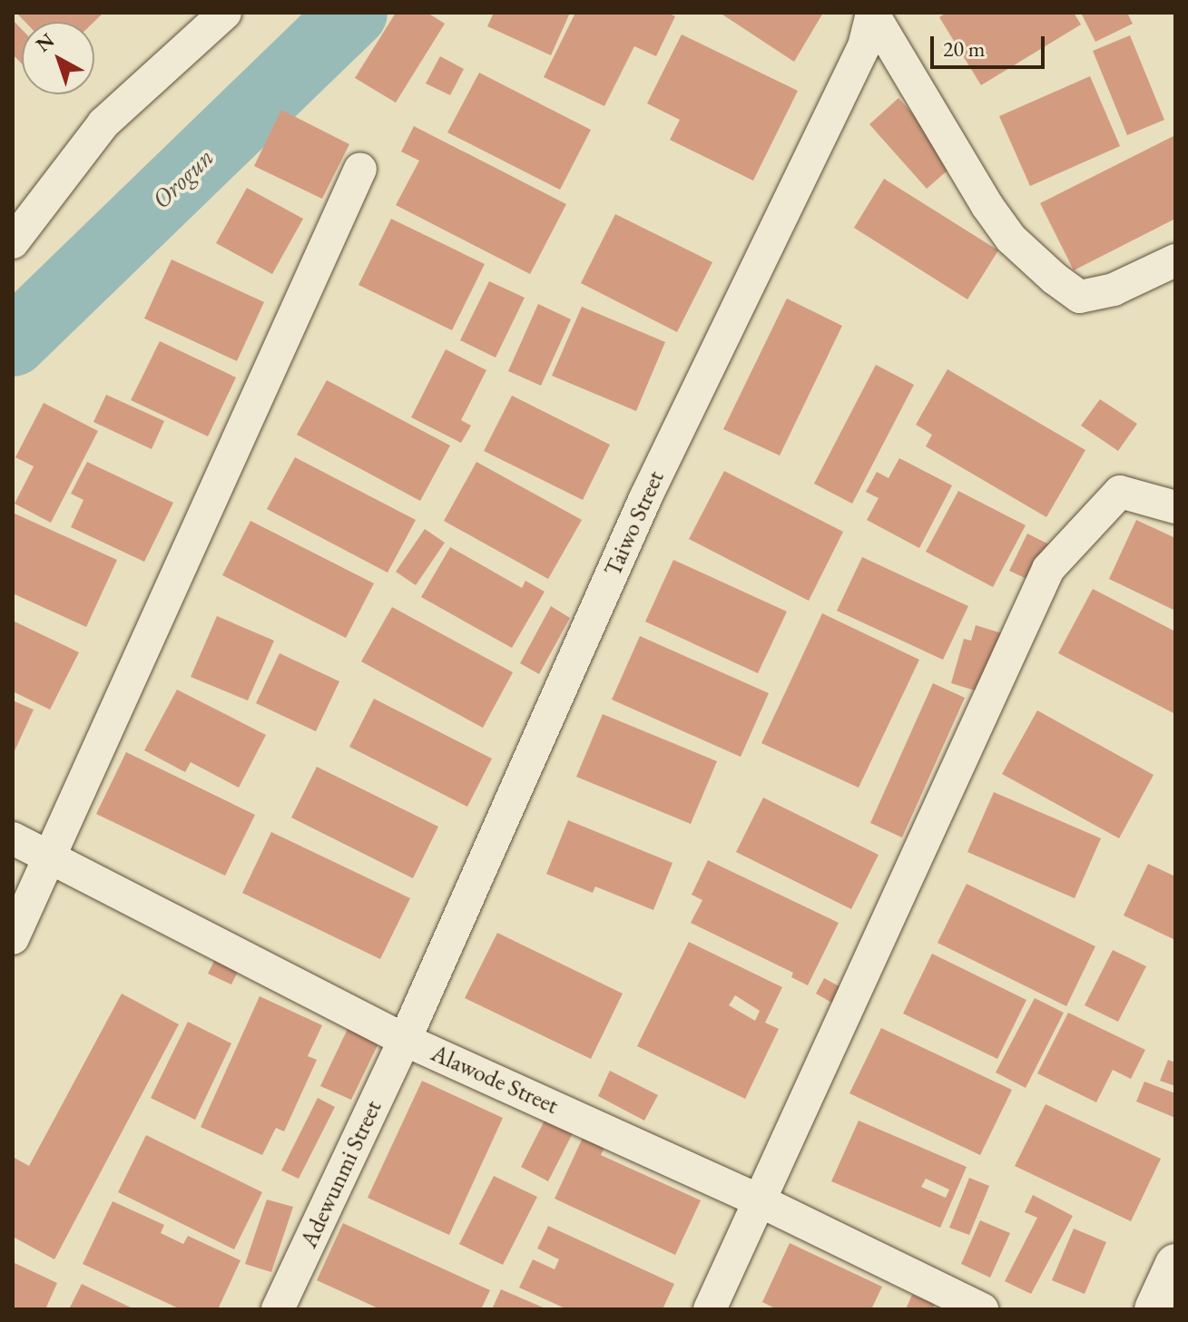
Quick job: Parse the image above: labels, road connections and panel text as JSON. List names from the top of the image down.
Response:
{
  "streets": {
    "street": ["Taiwo Street", "Alawode Street", "Adewunmi Street"]
  },
  "crossings": [
    ["Taiwo Street", "Alawode Street"],
    ["Taiwo Street", "Adewunmi Street"],
    ["Alawode Street", "Adewunmi Street"]
  ],
  "water": ["Orogun"],
  "scale_bar": "20 m",
  "north": "top left"
}
